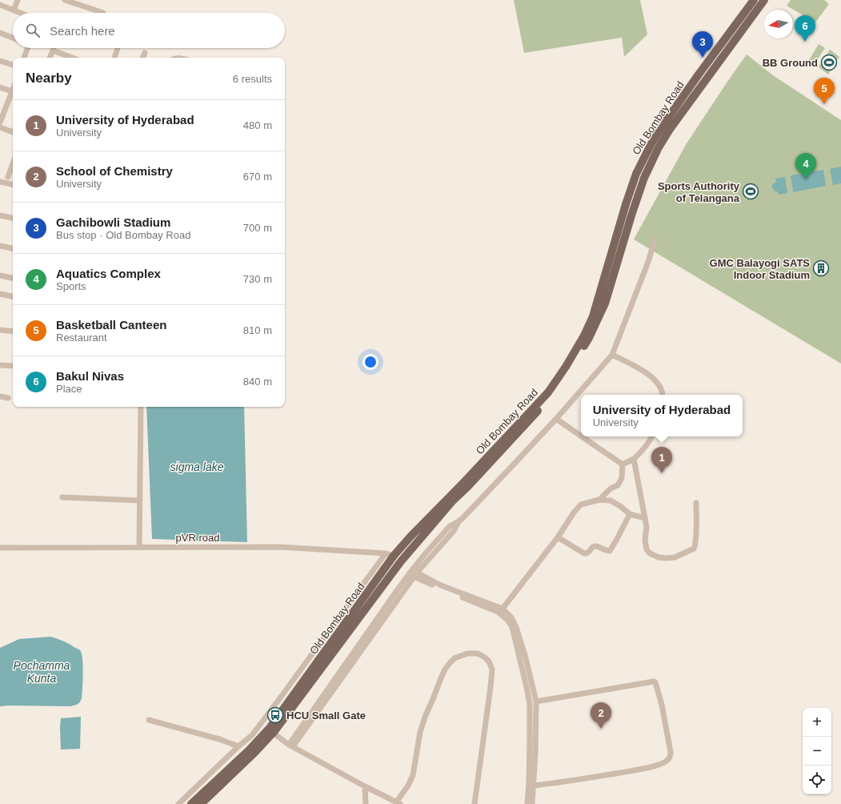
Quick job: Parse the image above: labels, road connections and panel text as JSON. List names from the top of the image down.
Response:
{
  "streets": {
    "main road": ["Old Bombay Road"],
    "street": ["pVR road"]
  },
  "crossings": [
    ["Old Bombay Road", "pVR road"]
  ],
  "water": ["sigma lake", "Pochamma Kunta"],
  "places": {
    "sports": ["BB Ground", "Sports Authority of Telangana"],
    "building": ["GMC Balayogi SATS Indoor Stadium"],
    "bus stop": ["HCU Small Gate"]
  },
  "north": "left",
  "page": {
    "search": "Search here",
    "pins": [
      "6",
      "3",
      "5",
      "4",
      "1",
      "2"
    ],
    "heading": ["Nearby", "6 results"],
    "list": [
      {
        "mark": "1",
        "name": "University of Hyderabad",
        "note": "University",
        "value": "480 m"
      },
      {
        "mark": "2",
        "name": "School of Chemistry",
        "note": "University",
        "value": "670 m"
      },
      {
        "mark": "3",
        "name": "Gachibowli Stadium",
        "note": "Bus stop · Old Bombay Road",
        "value": "700 m"
      },
      {
        "mark": "4",
        "name": "Aquatics Complex",
        "note": "Sports",
        "value": "730 m"
      },
      {
        "mark": "5",
        "name": "Basketball Canteen",
        "note": "Restaurant",
        "value": "810 m"
      },
      {
        "mark": "6",
        "name": "Bakul Nivas",
        "note": "Place",
        "value": "840 m"
      }
    ],
    "popup": ["University of Hyderabad", "University"],
    "map_buttons": ["+", "−"]
  }
}
